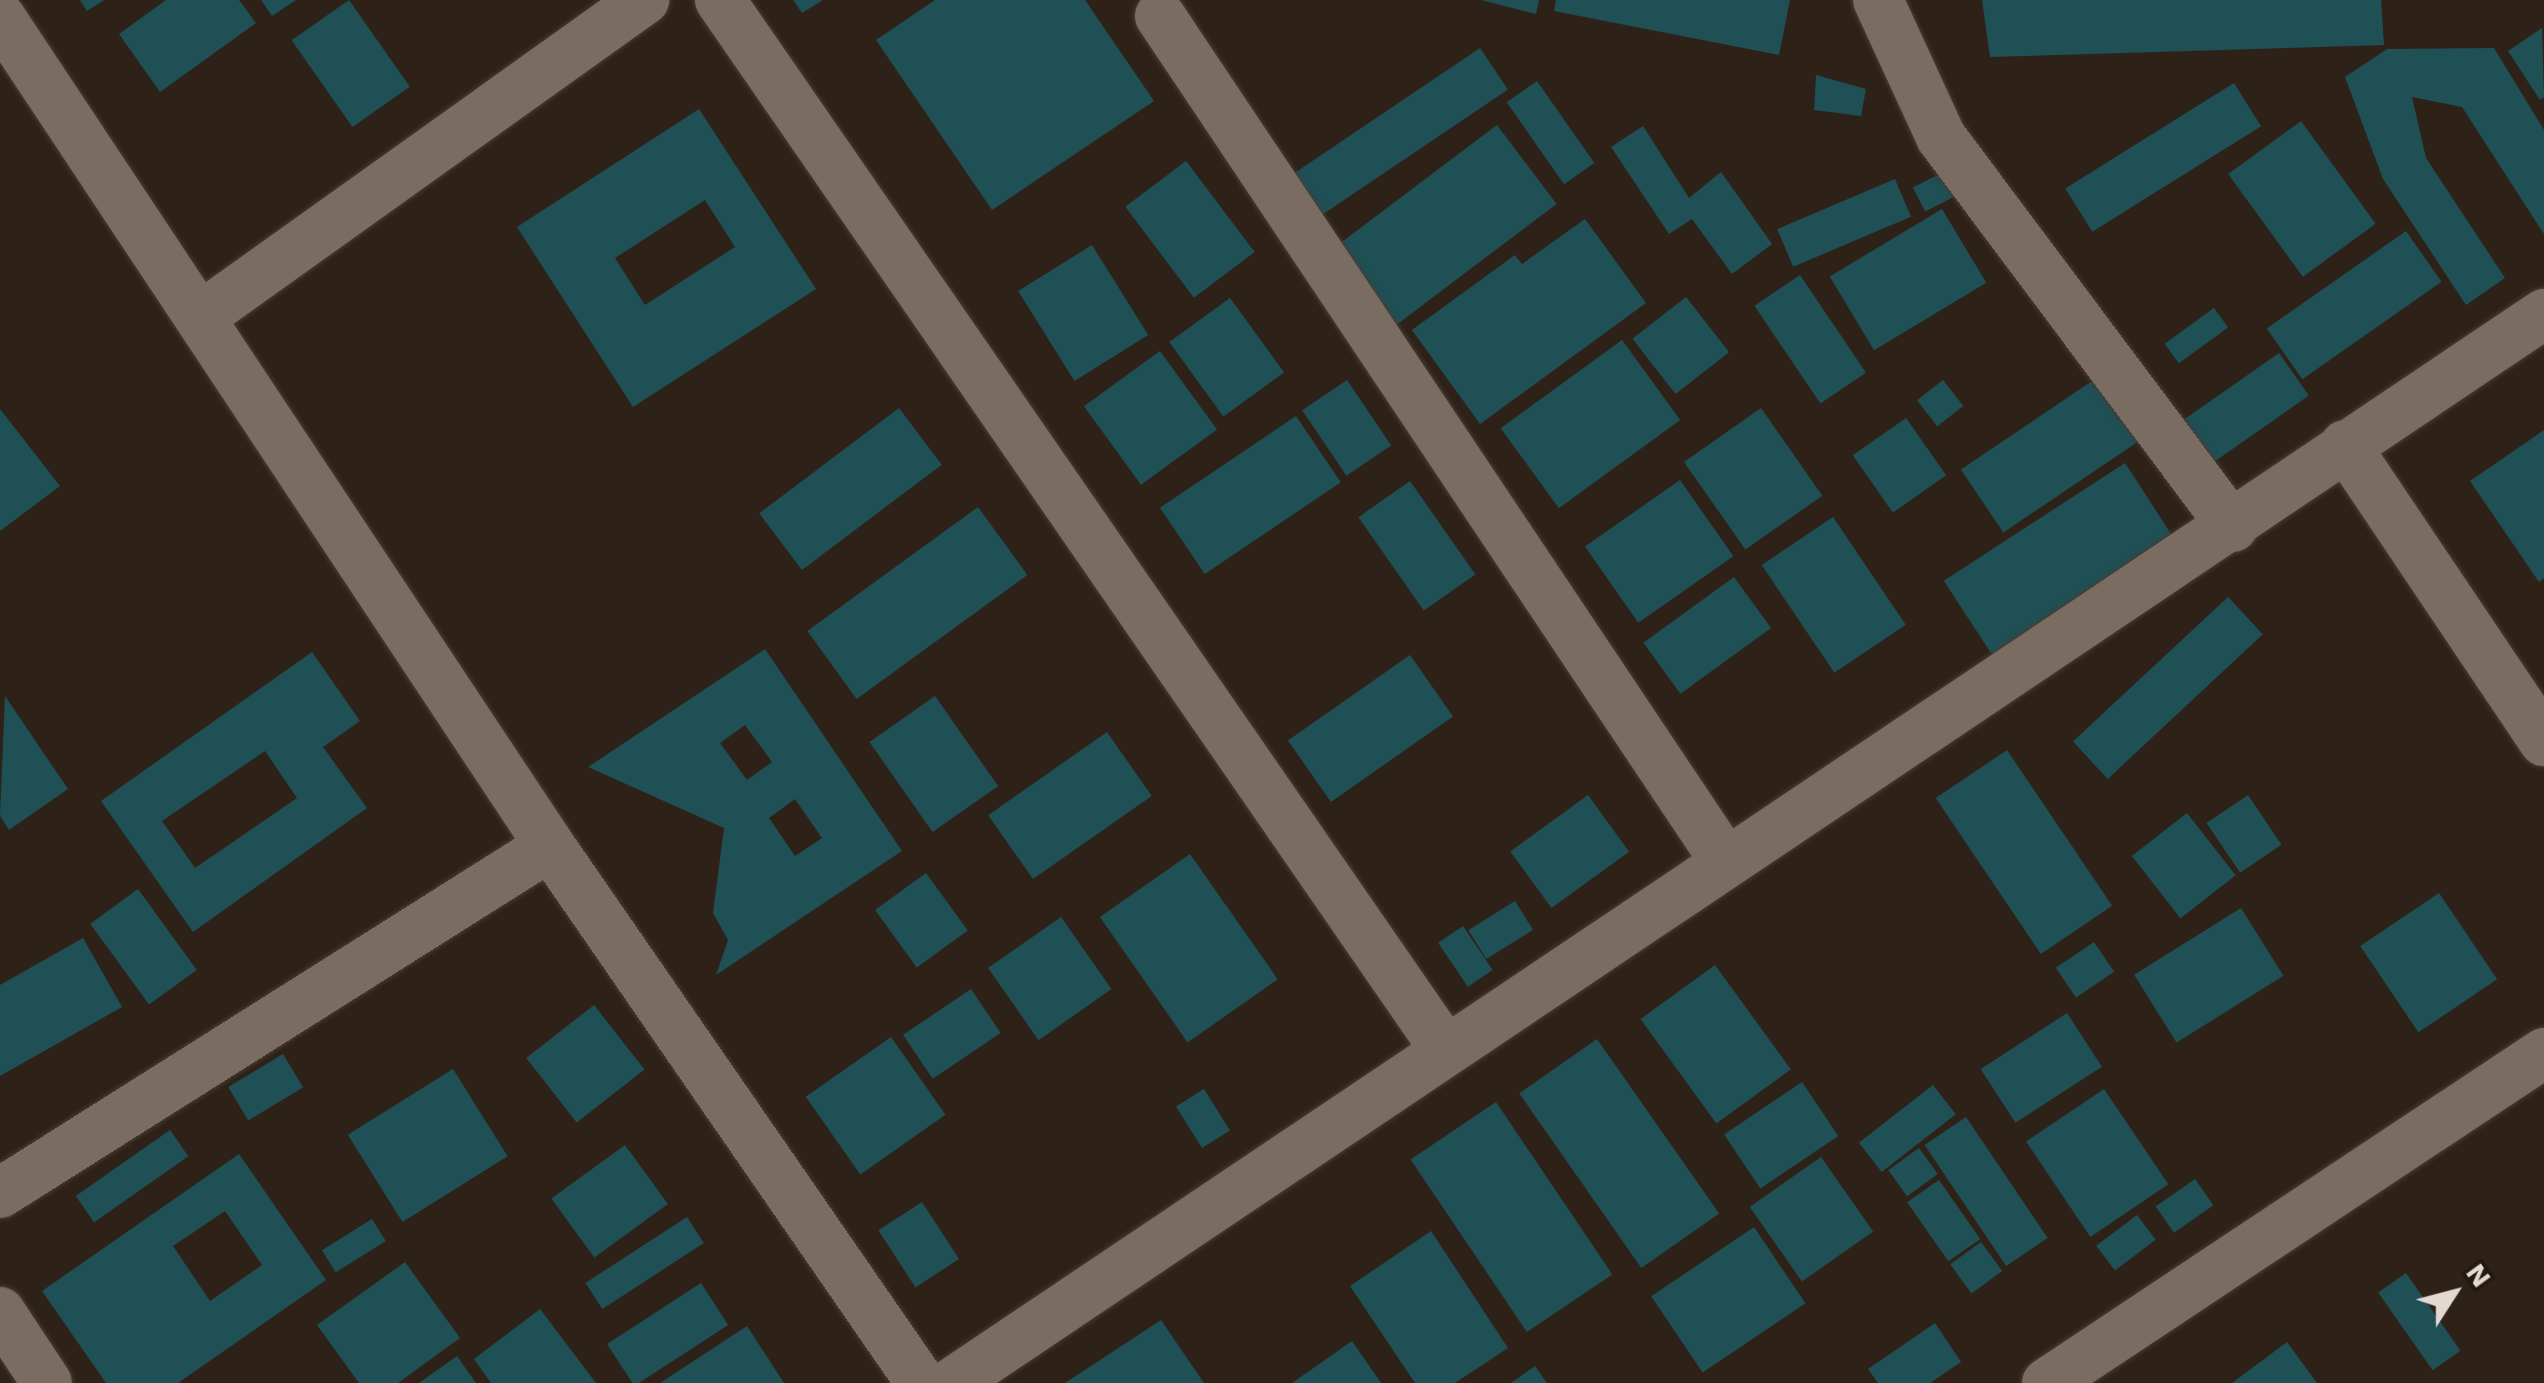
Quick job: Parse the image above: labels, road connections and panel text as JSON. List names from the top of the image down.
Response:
{
  "north": "top right"
}
